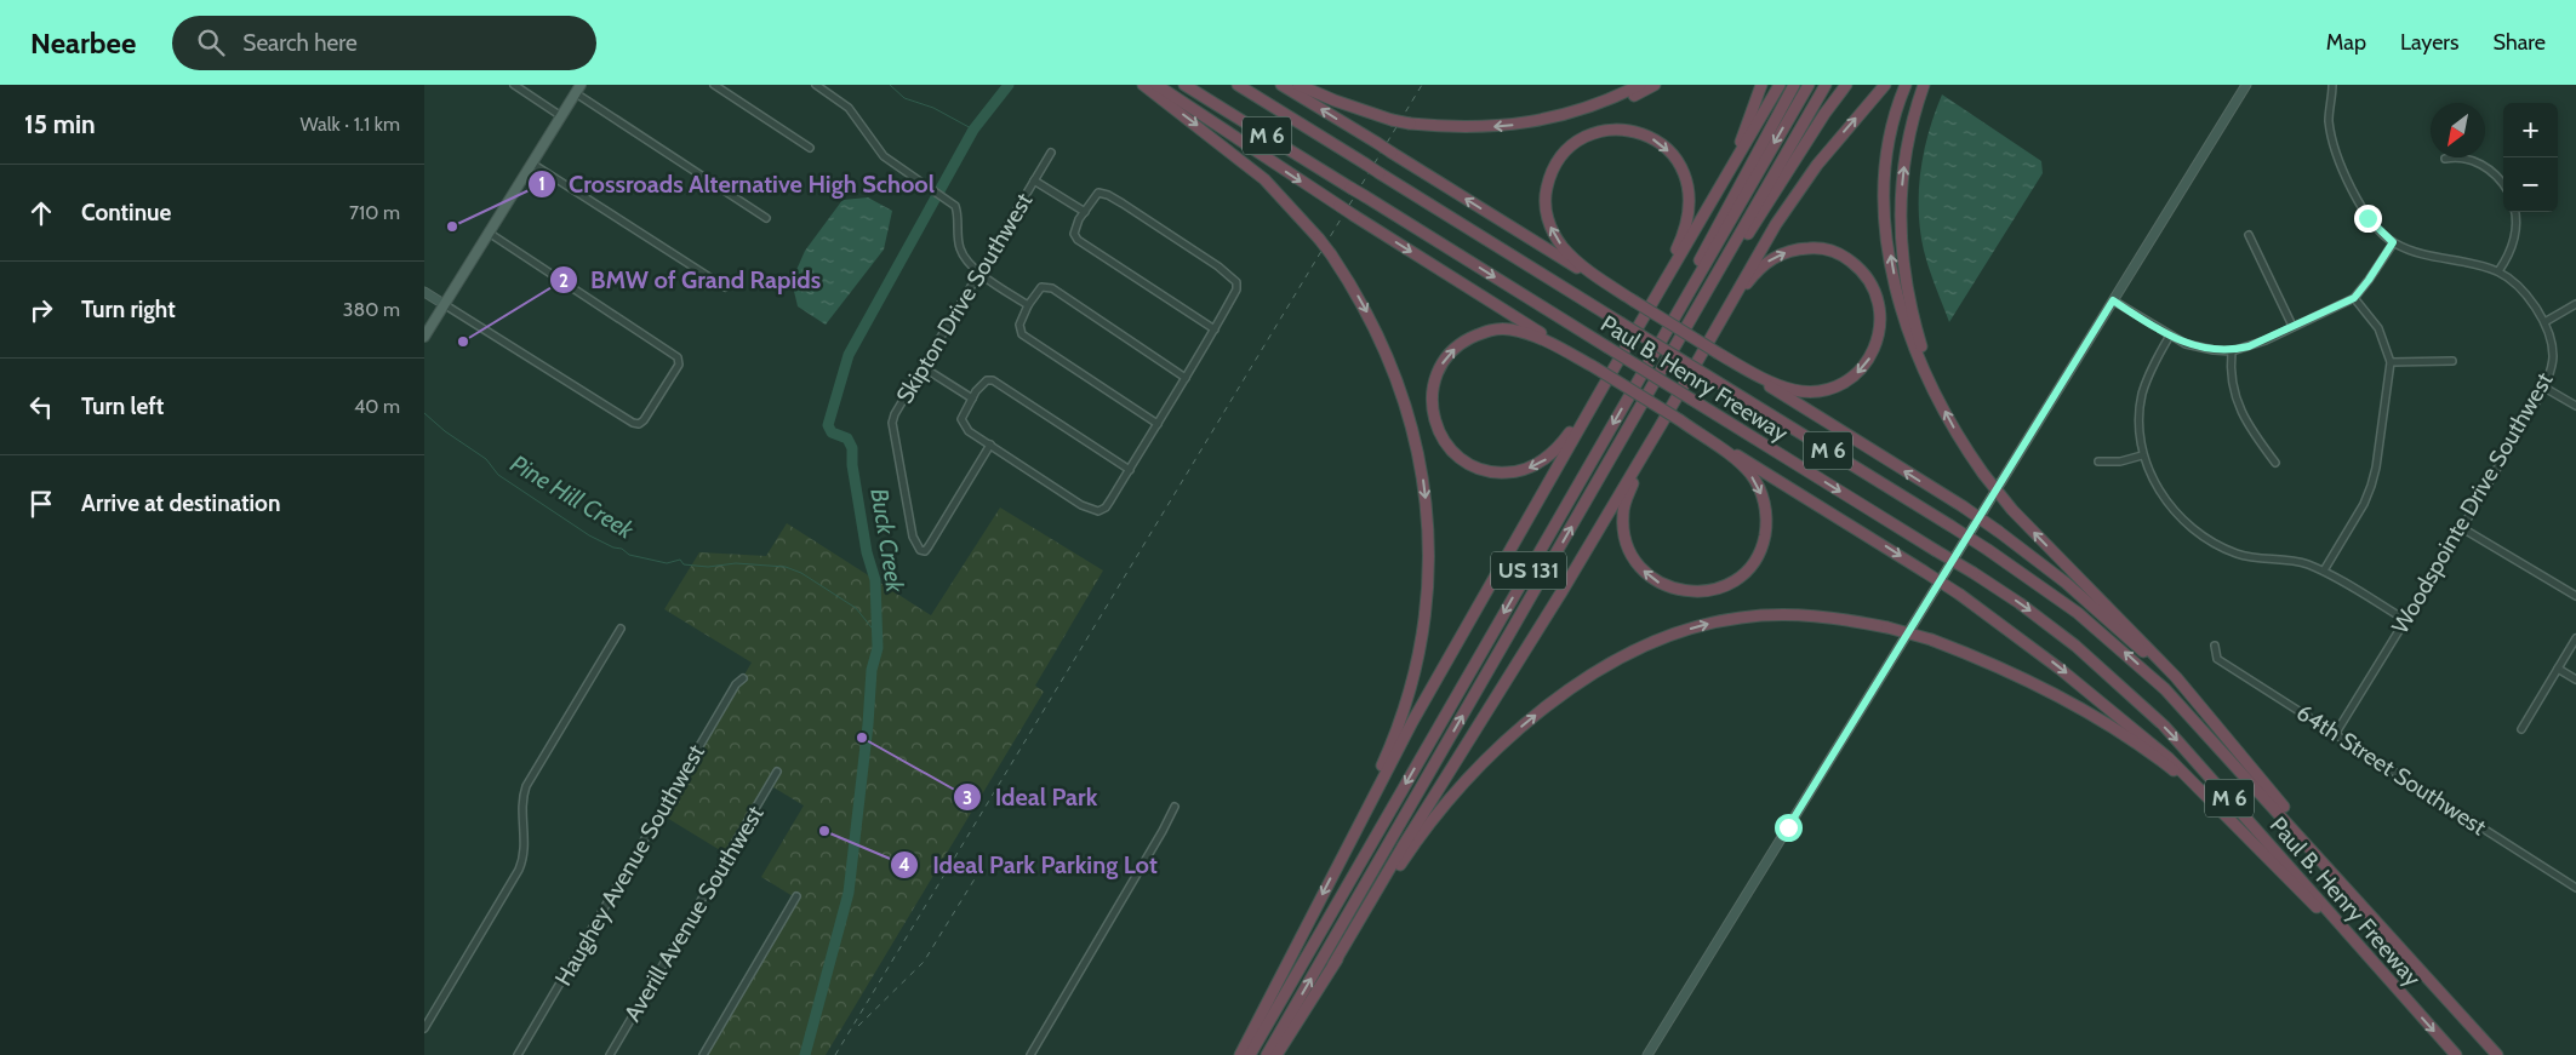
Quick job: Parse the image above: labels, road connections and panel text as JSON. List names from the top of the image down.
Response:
{
  "streets": {
    "highway": ["M 6", "Paul B. Henry Freeway", "US 131"],
    "street": [
      "Skipton Drive Southwest",
      "Woodspointe Drive Southwest",
      "64th Street Southwest",
      "Haughey Avenue Southwest",
      "Averill Avenue Southwest"
    ]
  },
  "crossings": [
    ["Woodspointe Drive Southwest", "64th Street Southwest"]
  ],
  "water": ["Pine Hill Creek", "Buck Creek"],
  "places": [
    "Crossroads Alternative High School",
    "BMW of Grand Rapids",
    "Ideal Park",
    "Ideal Park Parking Lot"
  ],
  "north": "bottom left",
  "page": {
    "header": "Nearbee",
    "search": "Search here",
    "nav": ["Map", "Layers", "Share"],
    "heading": ["15 min", "Walk · 1.1 km"],
    "map_buttons": ["+", "−"],
    "list": [
      ["Continue", "710 m"],
      ["Turn right", "380 m"],
      ["Turn left", "40 m"],
      "Arrive at destination"
    ]
  }
}
